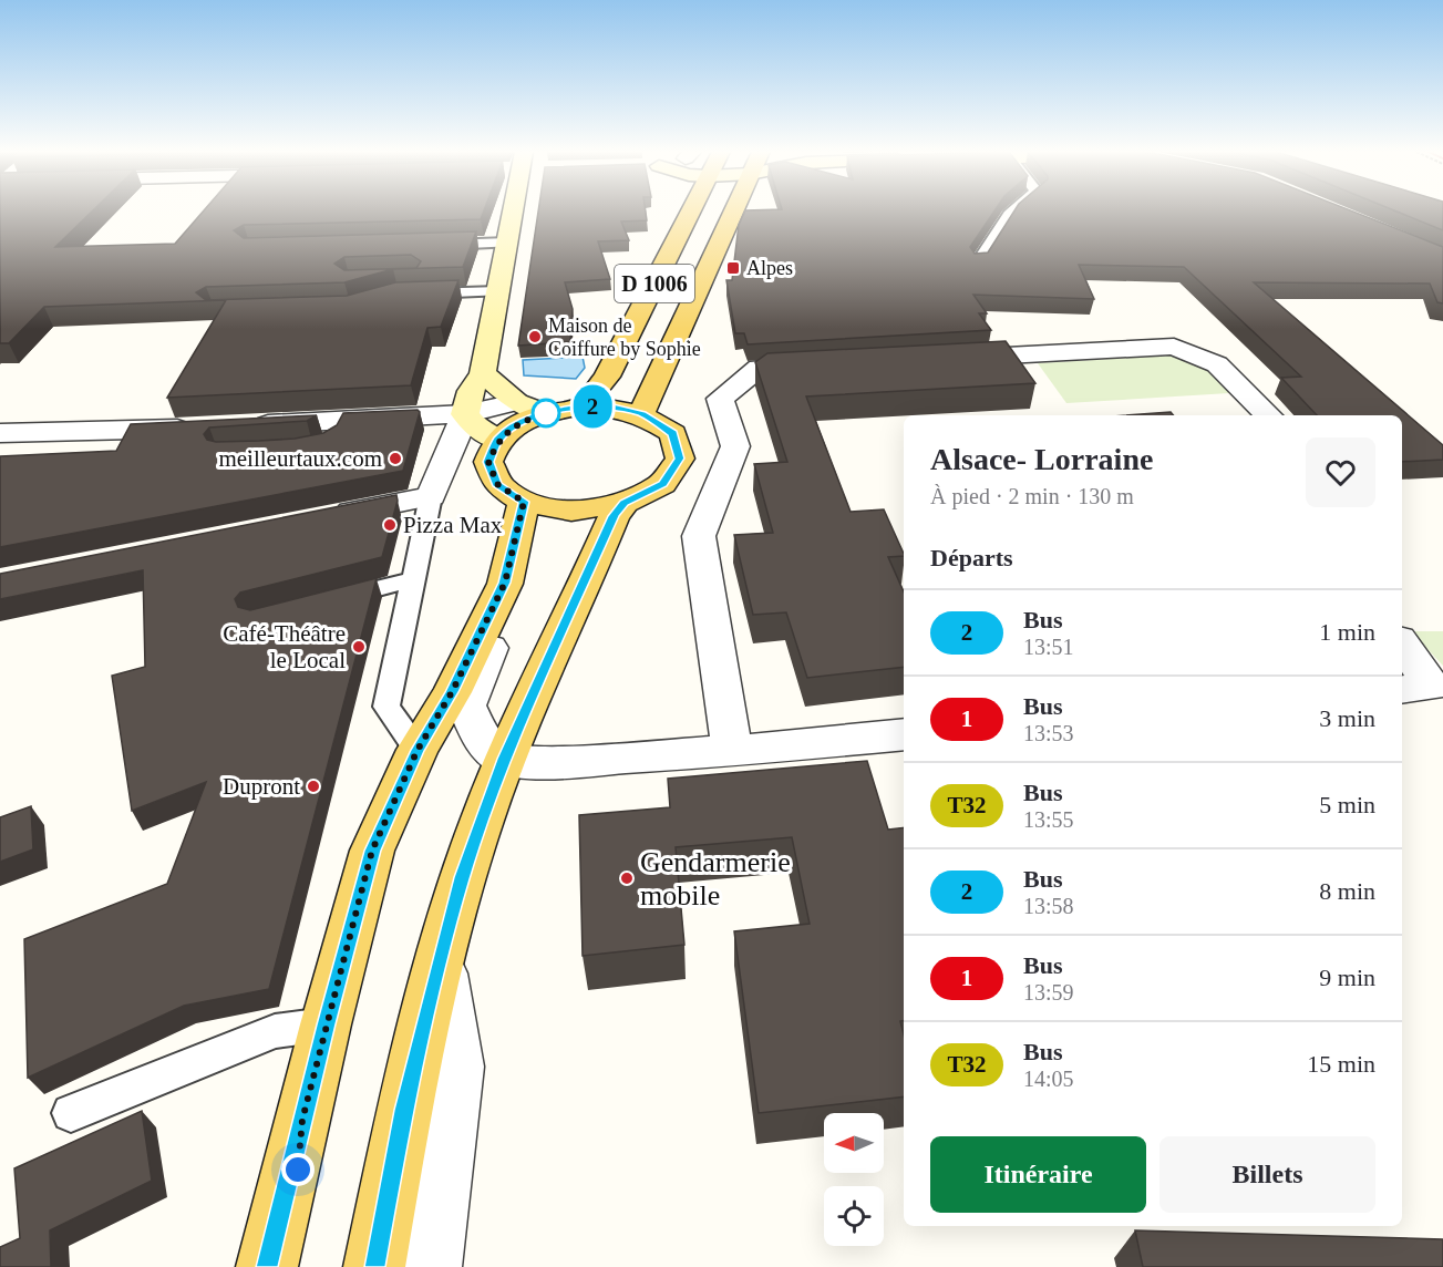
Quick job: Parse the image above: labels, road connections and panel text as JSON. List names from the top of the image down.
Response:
{
  "streets": {
    "main road": ["D 1006"]
  },
  "places": {
    "transit": ["Alpes"],
    "other": [
      "Maison de Coiffure by Sophie",
      "meilleurtaux.com",
      "Pizza Max",
      "Café-Théâtre le Local",
      "Dupront",
      "Gendarmerie mobile"
    ]
  },
  "lines": ["bus line 2"],
  "north": "left",
  "page": {
    "on_map": "2",
    "heading": [
      ["Alsace- Lorraine", "À pied · 2 min · 130 m"],
      "Départs"
    ],
    "list": [
      {
        "mark": "2",
        "name": "Bus",
        "note": "13:51",
        "value": "1 min"
      },
      {
        "mark": "1",
        "name": "Bus",
        "note": "13:53",
        "value": "3 min"
      },
      {
        "mark": "T32",
        "name": "Bus",
        "note": "13:55",
        "value": "5 min"
      },
      {
        "mark": "2",
        "name": "Bus",
        "note": "13:58",
        "value": "8 min"
      },
      {
        "mark": "1",
        "name": "Bus",
        "note": "13:59",
        "value": "9 min"
      },
      {
        "mark": "T32",
        "name": "Bus",
        "note": "14:05",
        "value": "15 min"
      }
    ],
    "buttons": ["Itinéraire", "Billets"]
  }
}
